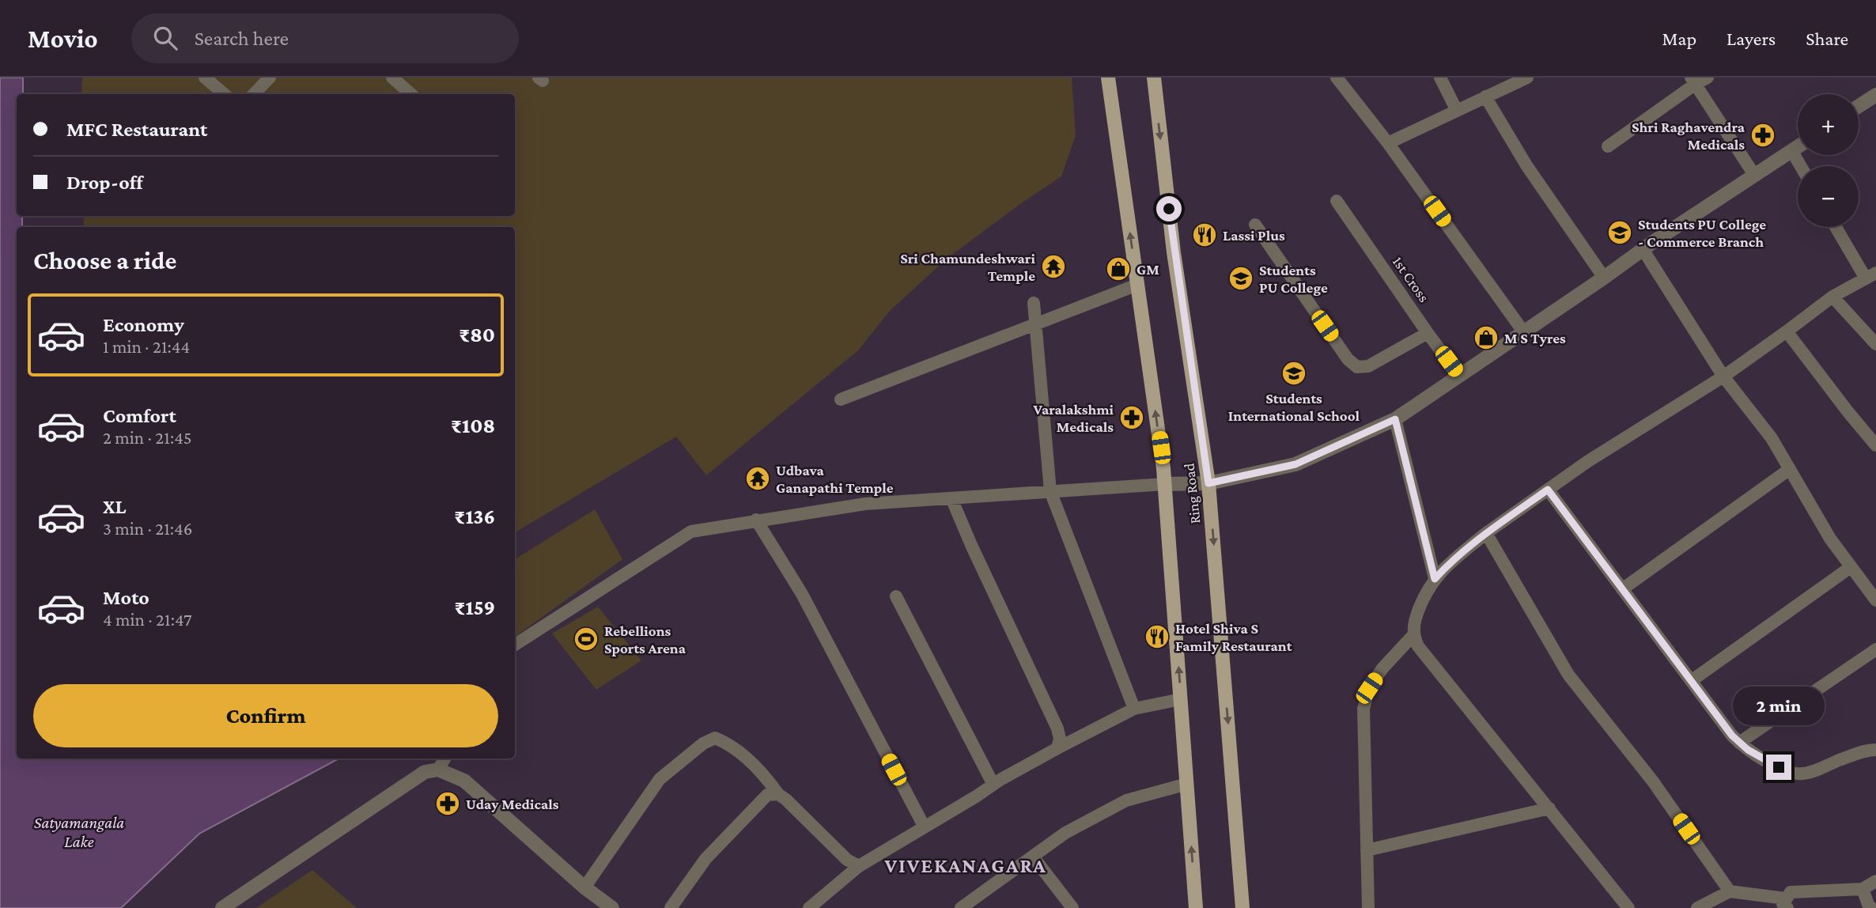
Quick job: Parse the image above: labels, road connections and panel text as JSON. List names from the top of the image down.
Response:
{
  "streets": {
    "main road": ["Ring Road"],
    "street": ["1st Cross"]
  },
  "districts": ["VIVEKANAGARA"],
  "water": ["Satyamangala Lake"],
  "places": {
    "pharmacy": ["Shri Raghavendra Medicals", "Varalakshmi Medicals", "Uday Medicals"],
    "school or university": ["Students PU College - Commerce Branch", "Students PU College", "Students International School"],
    "restaurant": ["Lassi Plus", "Hotel Shiva S Family Restaurant"],
    "temple": ["Sri Chamundeshwari Temple", "Udbava Ganapathi Temple"],
    "shop": ["GM", "M S Tyres"],
    "sports": ["Rebellions Sports Arena"]
  },
  "page": {
    "header": "Movio",
    "search": "Search here",
    "nav": ["Map", "Layers", "Share"],
    "map_buttons": ["+", "−"],
    "banner": ["MFC Restaurant", "Drop-off"],
    "heading": "Choose a ride",
    "list": [
      {
        "name": "Economy",
        "note": "1 min · 21:44",
        "value": "₹80"
      },
      {
        "name": "Comfort",
        "note": "2 min · 21:45",
        "value": "₹108"
      },
      {
        "name": "XL",
        "note": "3 min · 21:46",
        "value": "₹136"
      },
      {
        "name": "Moto",
        "note": "4 min · 21:47",
        "value": "₹159"
      }
    ],
    "buttons": "Confirm",
    "bubble": "2 min"
  }
}
